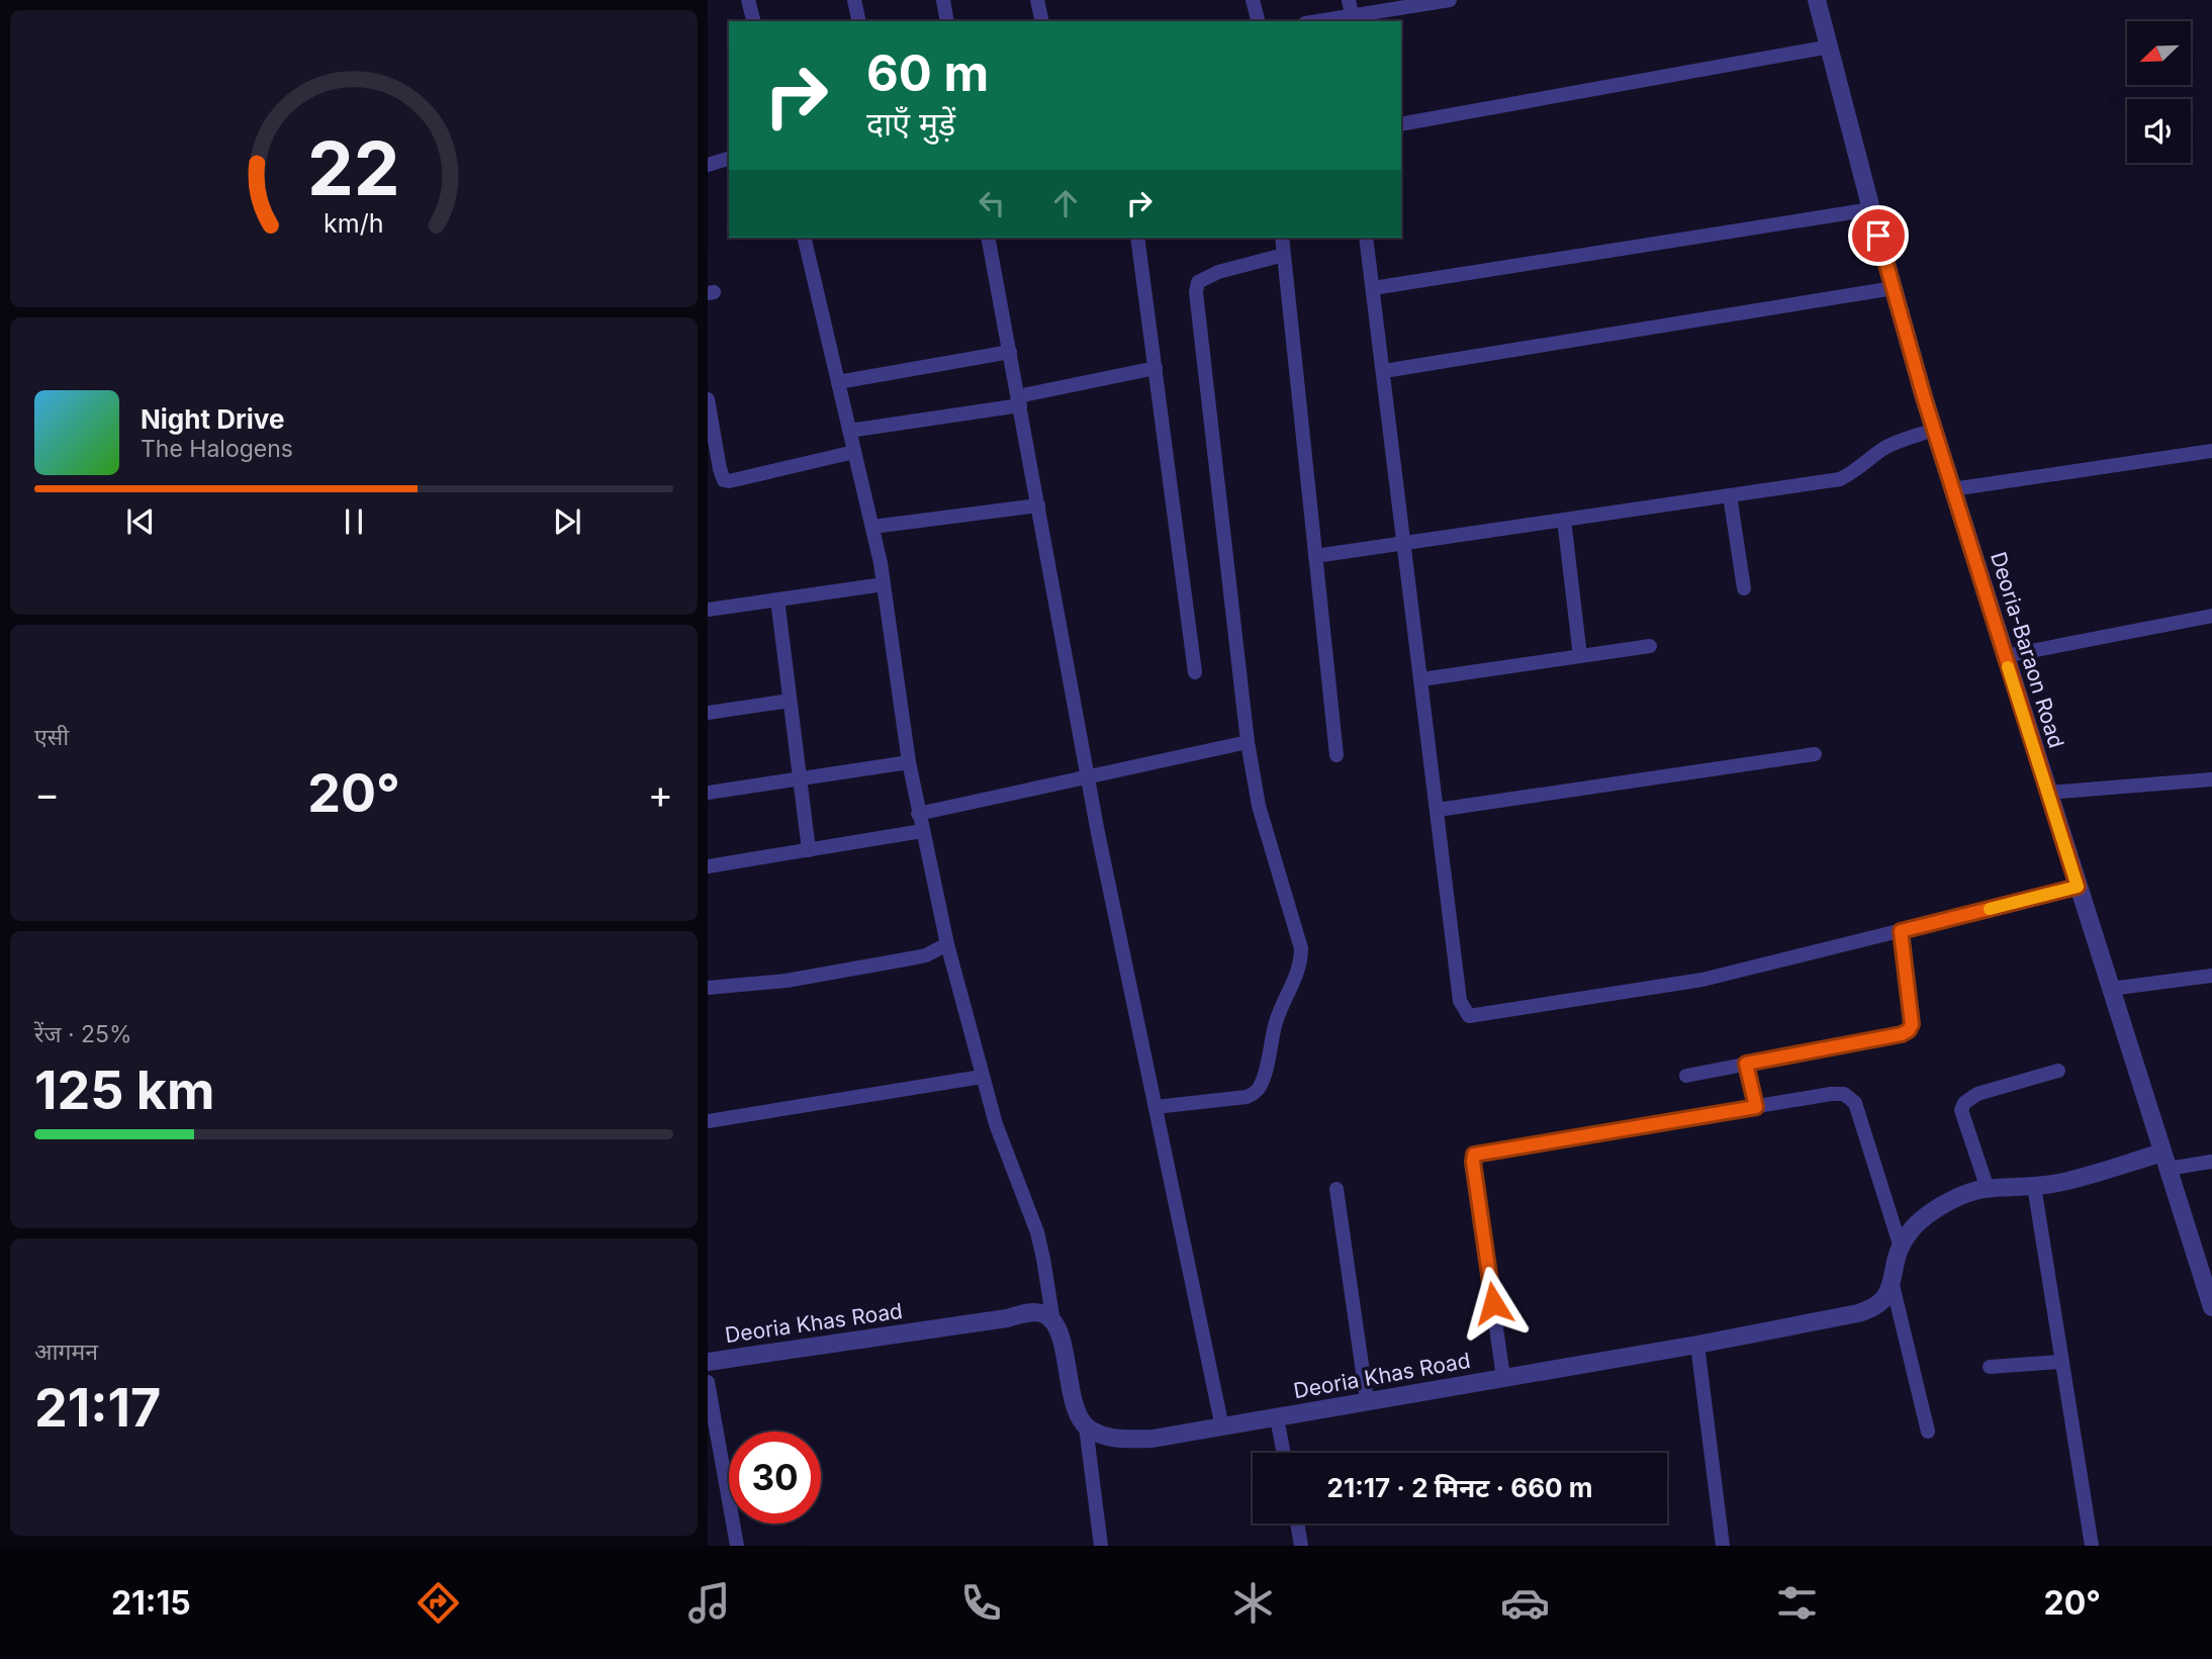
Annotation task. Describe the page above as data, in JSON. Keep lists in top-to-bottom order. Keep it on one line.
{"streets":{"street":["Deoria-Baraon Road","Deoria Khas Road"]},"north":"bottom left","page":{"turn":["60 m","दाएँ मुड़ें"],"song":["Night Drive","The Halogens"],"tile":["एसी",["रेंज · 25%","125 km"],["आगमन","21:17"]],"heat":["−","20°","+"],"limit":"30","trip":"21:17 · 2 मिनट · 660 m","tabs":["21:15","20°"],"gauge":["22","km/h"]}}
